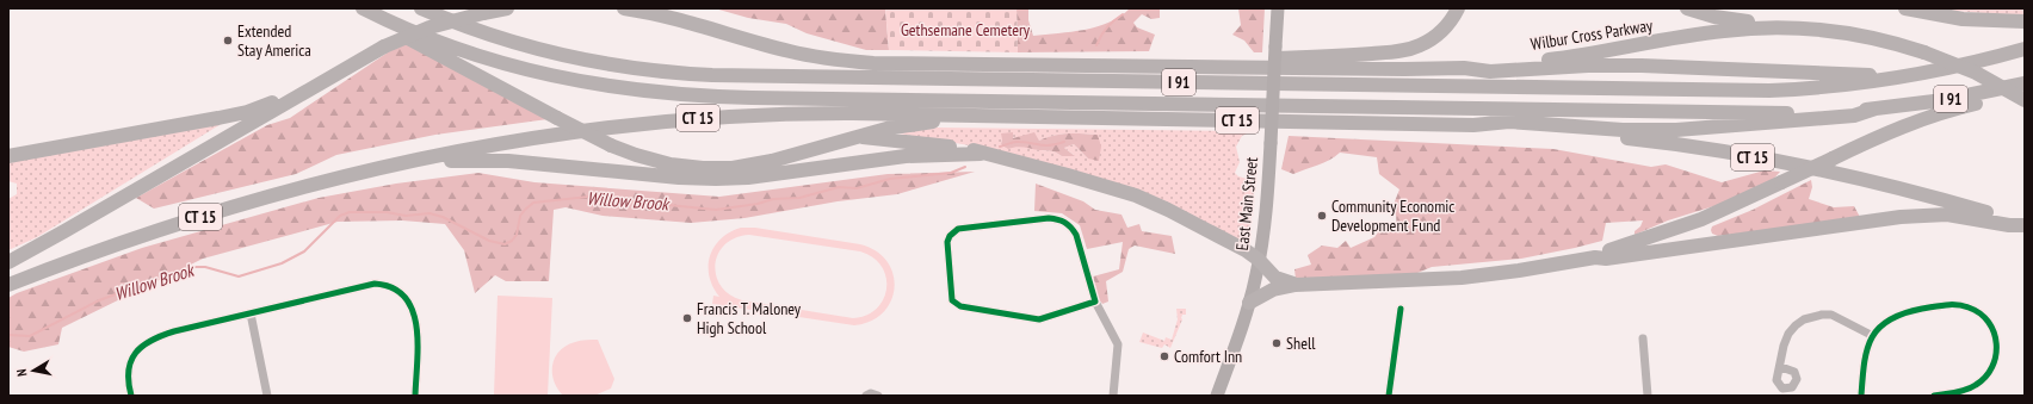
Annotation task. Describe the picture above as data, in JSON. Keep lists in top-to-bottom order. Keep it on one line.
{"streets":{"highway":["Wilbur Cross Parkway","I 91","CT 15"],"main road":["East Main Street"]},"water":["Willow Brook"],"parks":["Gethsemane Cemetery"],"places":["Extended Stay America","Community Economic Development Fund","Francis T. Maloney High School","Shell","Comfort Inn"],"north":"left"}
